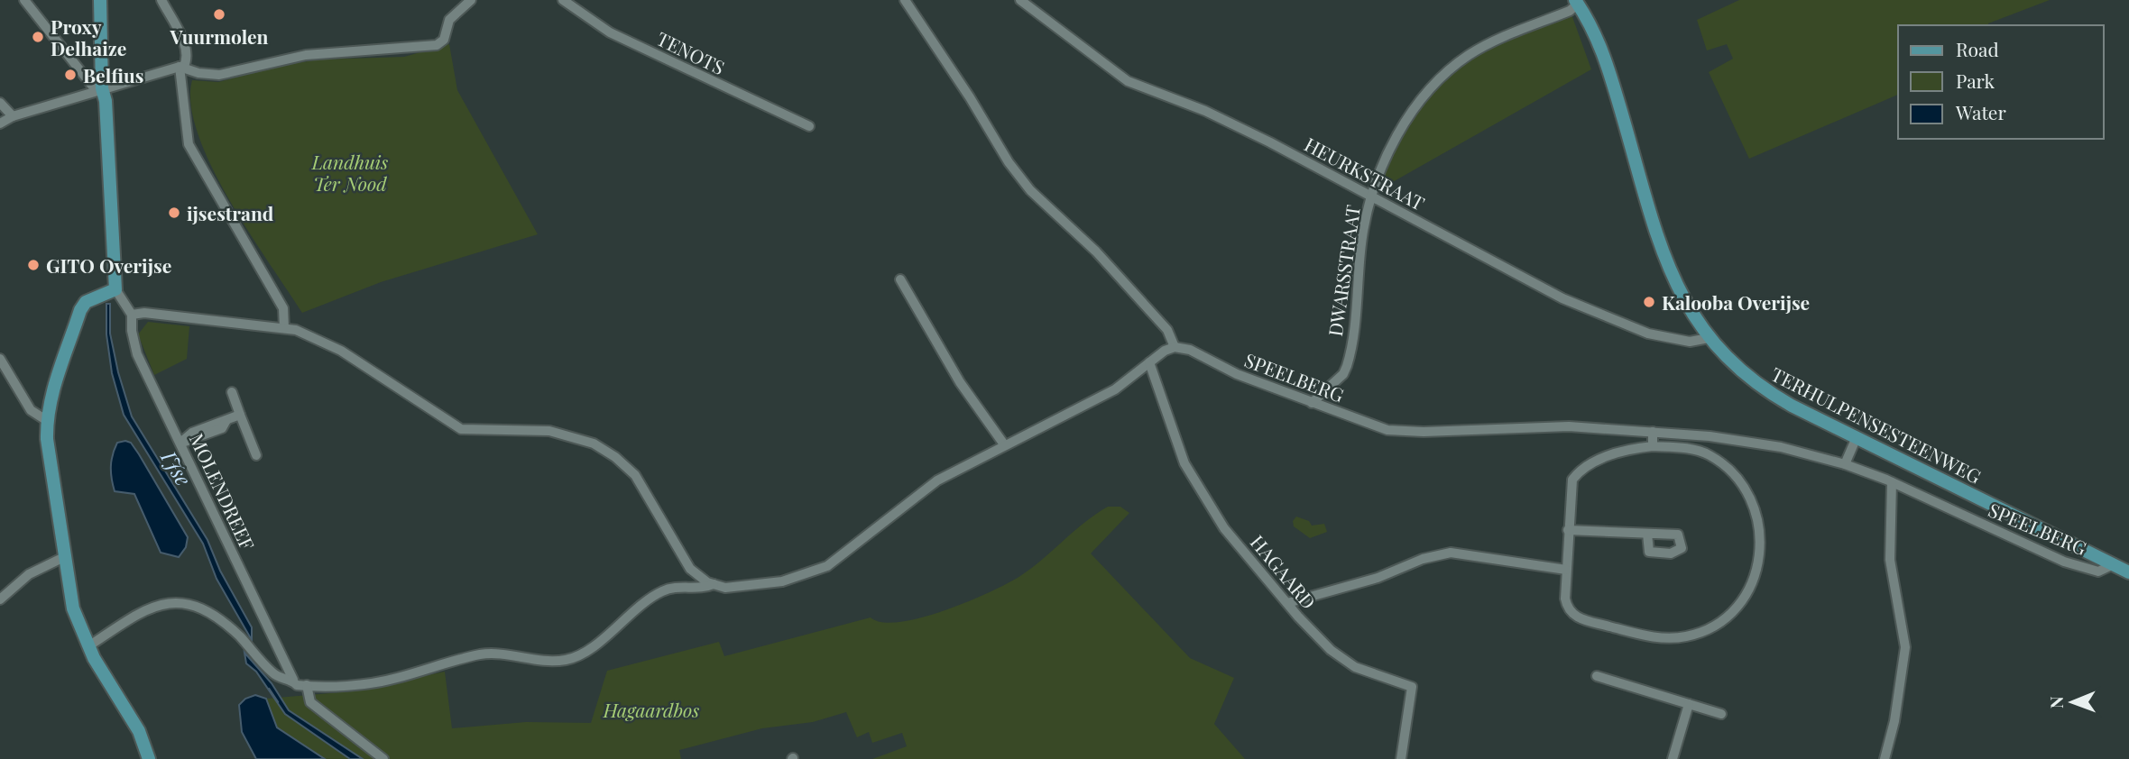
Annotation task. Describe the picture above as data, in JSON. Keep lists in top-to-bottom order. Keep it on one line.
{"streets":{"main road":["TERHULPENSESTEENWEG"],"street":["TENOTS","HEURKSTRAAT","DWARSSTRAAT","SPEELBERG","MOLENDREEF","HAGAARD"]},"crossings":[["HEURKSTRAAT","DWARSSTRAAT"],["HEURKSTRAAT","TERHULPENSESTEENWEG"],["DWARSSTRAAT","SPEELBERG"],["DWARSSTRAAT","TERHULPENSESTEENWEG"],["SPEELBERG","TERHULPENSESTEENWEG"]],"water":["IJse"],"parks":["Landhuis Ter Nood","Hagaardbos"],"places":["Vuurmolen","Proxy Delhaize","Belfius","ijsestrand","GITO Overijse","Kalooba Overijse"],"legend":["Road","Park","Water"],"north":"left"}
